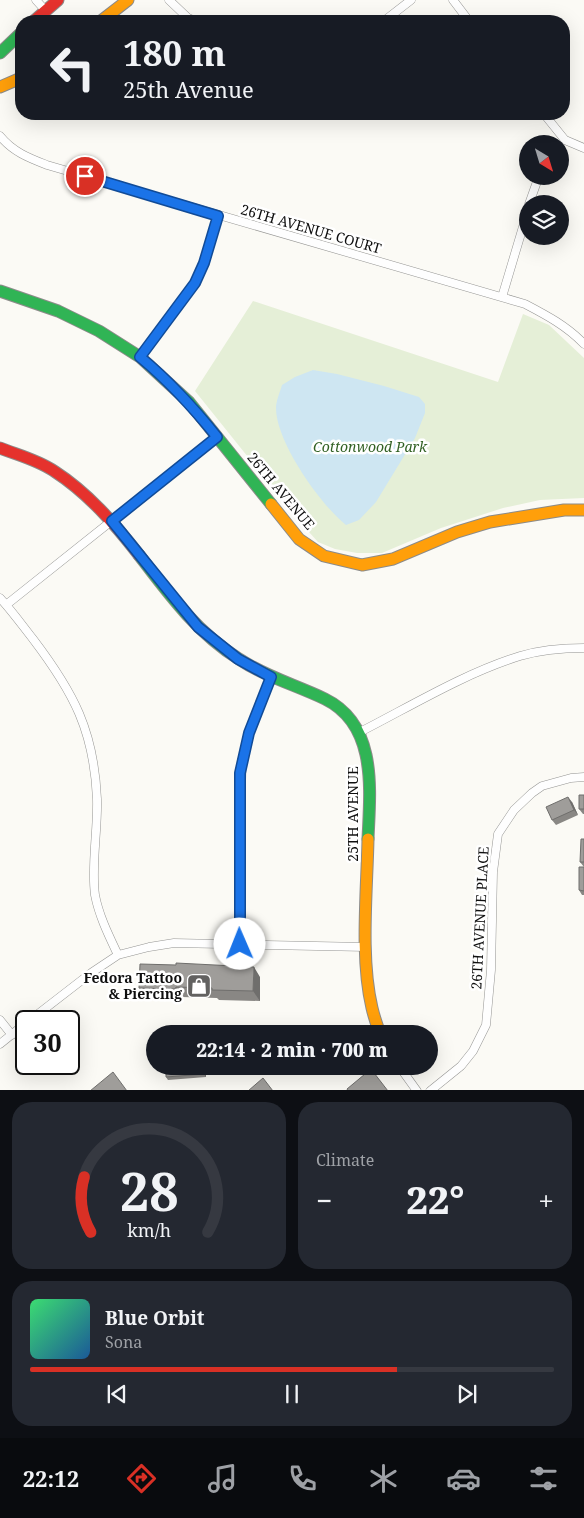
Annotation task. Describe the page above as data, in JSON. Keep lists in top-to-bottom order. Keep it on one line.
{"streets":{"street":["26TH AVENUE COURT","26TH AVENUE","25TH AVENUE","26TH AVENUE PLACE"]},"parks":["Cottonwood Park"],"places":{"shop":["Fedora Tattoo & Piercing"]},"north":"bottom right","page":{"turn":["180 m","25th Avenue"],"limit":"30","trip":"22:14 · 2 min · 700 m","tile":"Climate","heat":["−","22°","+"],"song":["Blue Orbit","Sona"],"tabs":"22:12","gauge":["28","km/h"]}}
